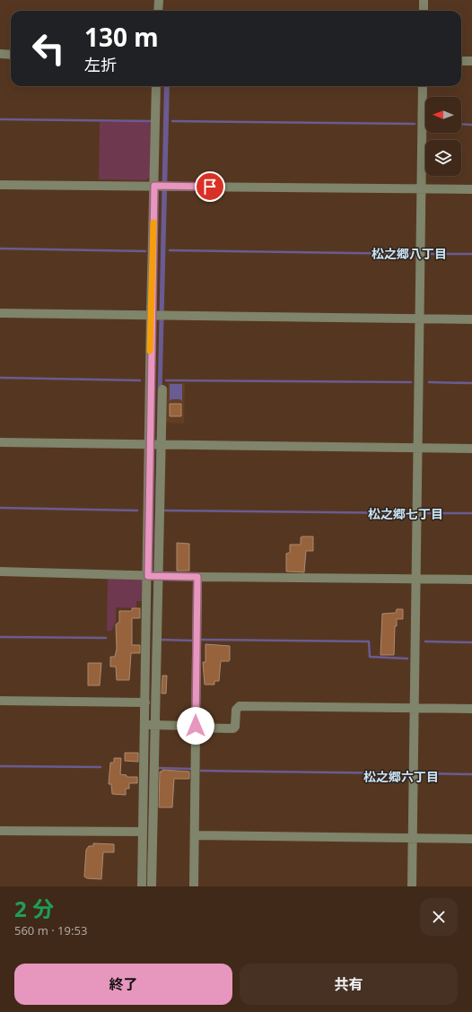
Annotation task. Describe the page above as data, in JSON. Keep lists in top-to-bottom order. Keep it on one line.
{"districts":["松之郷八丁目","松之郷七丁目","松之郷六丁目"],"north":"left","page":{"turn":["130 m","左折"],"heading":["2 分","560 m · 19:53"],"buttons":["終了","共有"]}}
